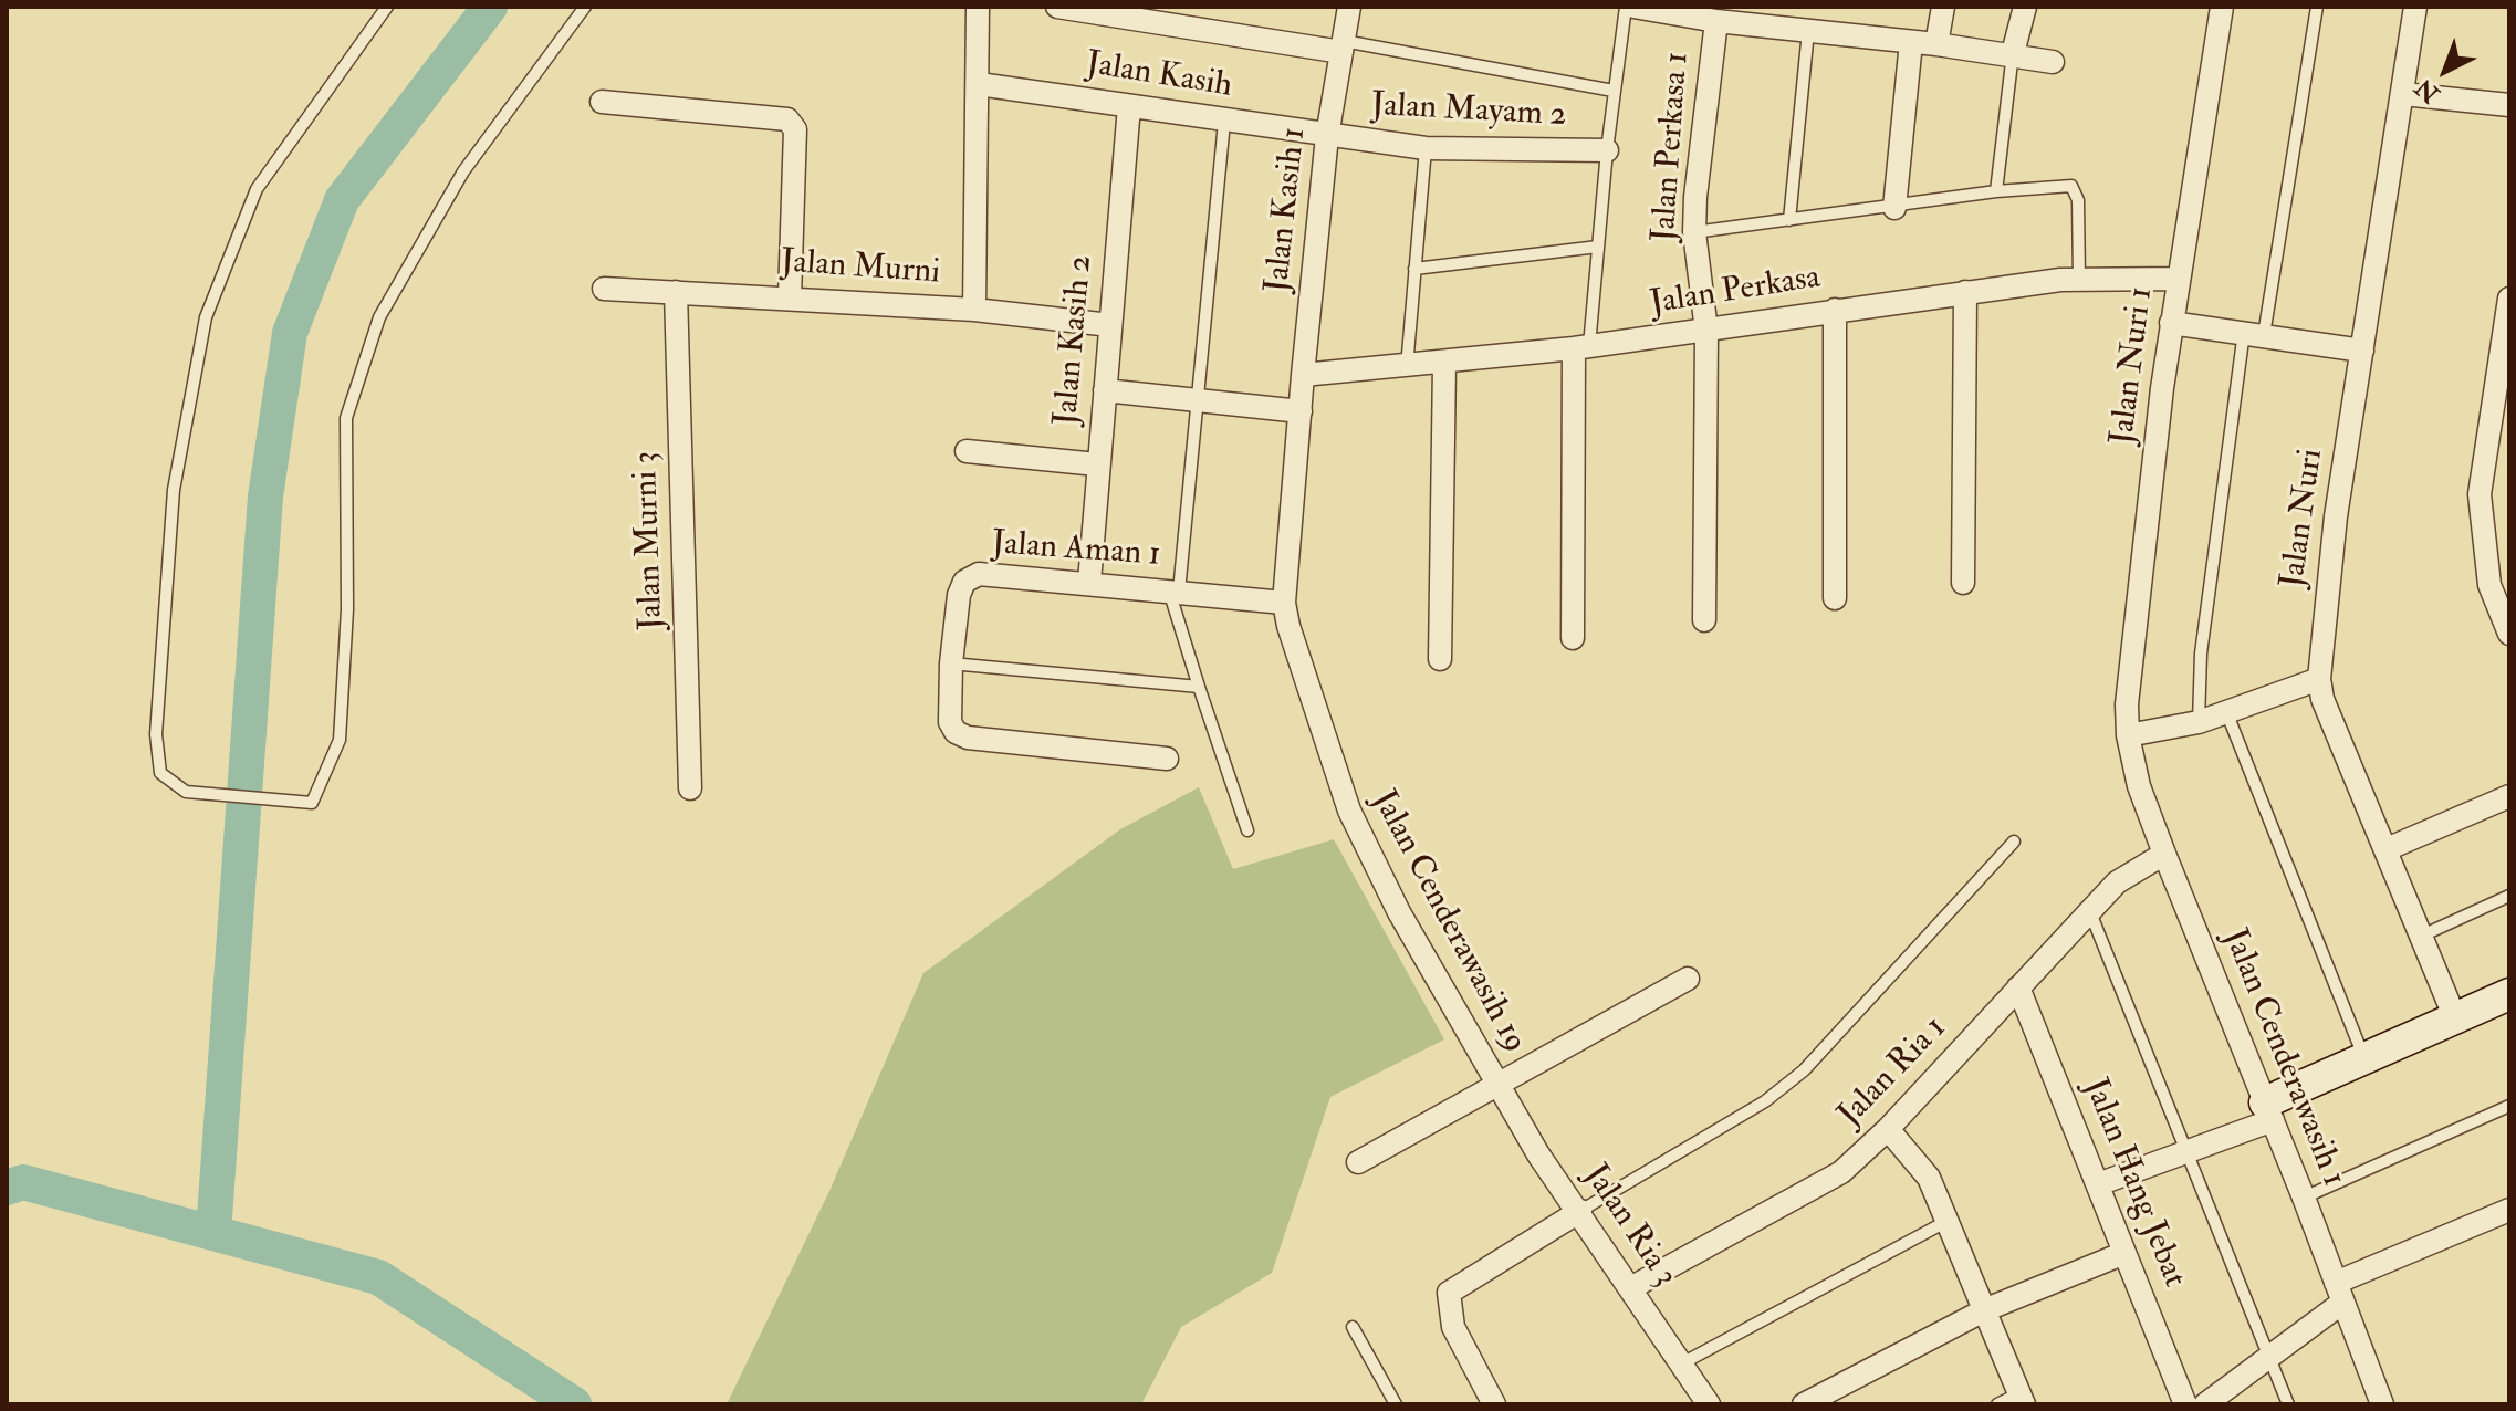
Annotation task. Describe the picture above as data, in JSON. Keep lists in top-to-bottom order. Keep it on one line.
{"streets":{"street":["Jalan Kasih","Jalan Mayam 2","Jalan Perkasa 1","Jalan Kasih 1","Jalan Murni","Jalan Perkasa","Jalan Kasih 2","Jalan Nuri 1","Jalan Nuri","Jalan Murni 3","Jalan Aman 1","Jalan Cenderawasih 19","Jalan Cenderawasih 1","Jalan Ria 1","Jalan Hang Jebat","Jalan Ria 3"]},"crossings":[["Jalan Kasih","Jalan Mayam 2"],["Jalan Kasih","Jalan Kasih 1"],["Jalan Kasih","Jalan Kasih 2"],["Jalan Mayam 2","Jalan Kasih 1"],["Jalan Perkasa 1","Jalan Perkasa"],["Jalan Kasih 1","Jalan Perkasa"],["Jalan Kasih 1","Jalan Cenderawasih 19"],["Jalan Murni","Jalan Kasih 2"],["Jalan Murni","Jalan Murni 3"],["Jalan Perkasa","Jalan Nuri 1"],["Jalan Perkasa","Jalan Cenderawasih 19"],["Jalan Kasih 2","Jalan Aman 1"],["Jalan Nuri 1","Jalan Cenderawasih 1"],["Jalan Aman 1","Jalan Cenderawasih 19"],["Jalan Cenderawasih 19","Jalan Ria 3"],["Jalan Cenderawasih 1","Jalan Ria 1"],["Jalan Ria 1","Jalan Hang Jebat"],["Jalan Ria 1","Jalan Ria 3"]],"north":"bottom left"}
